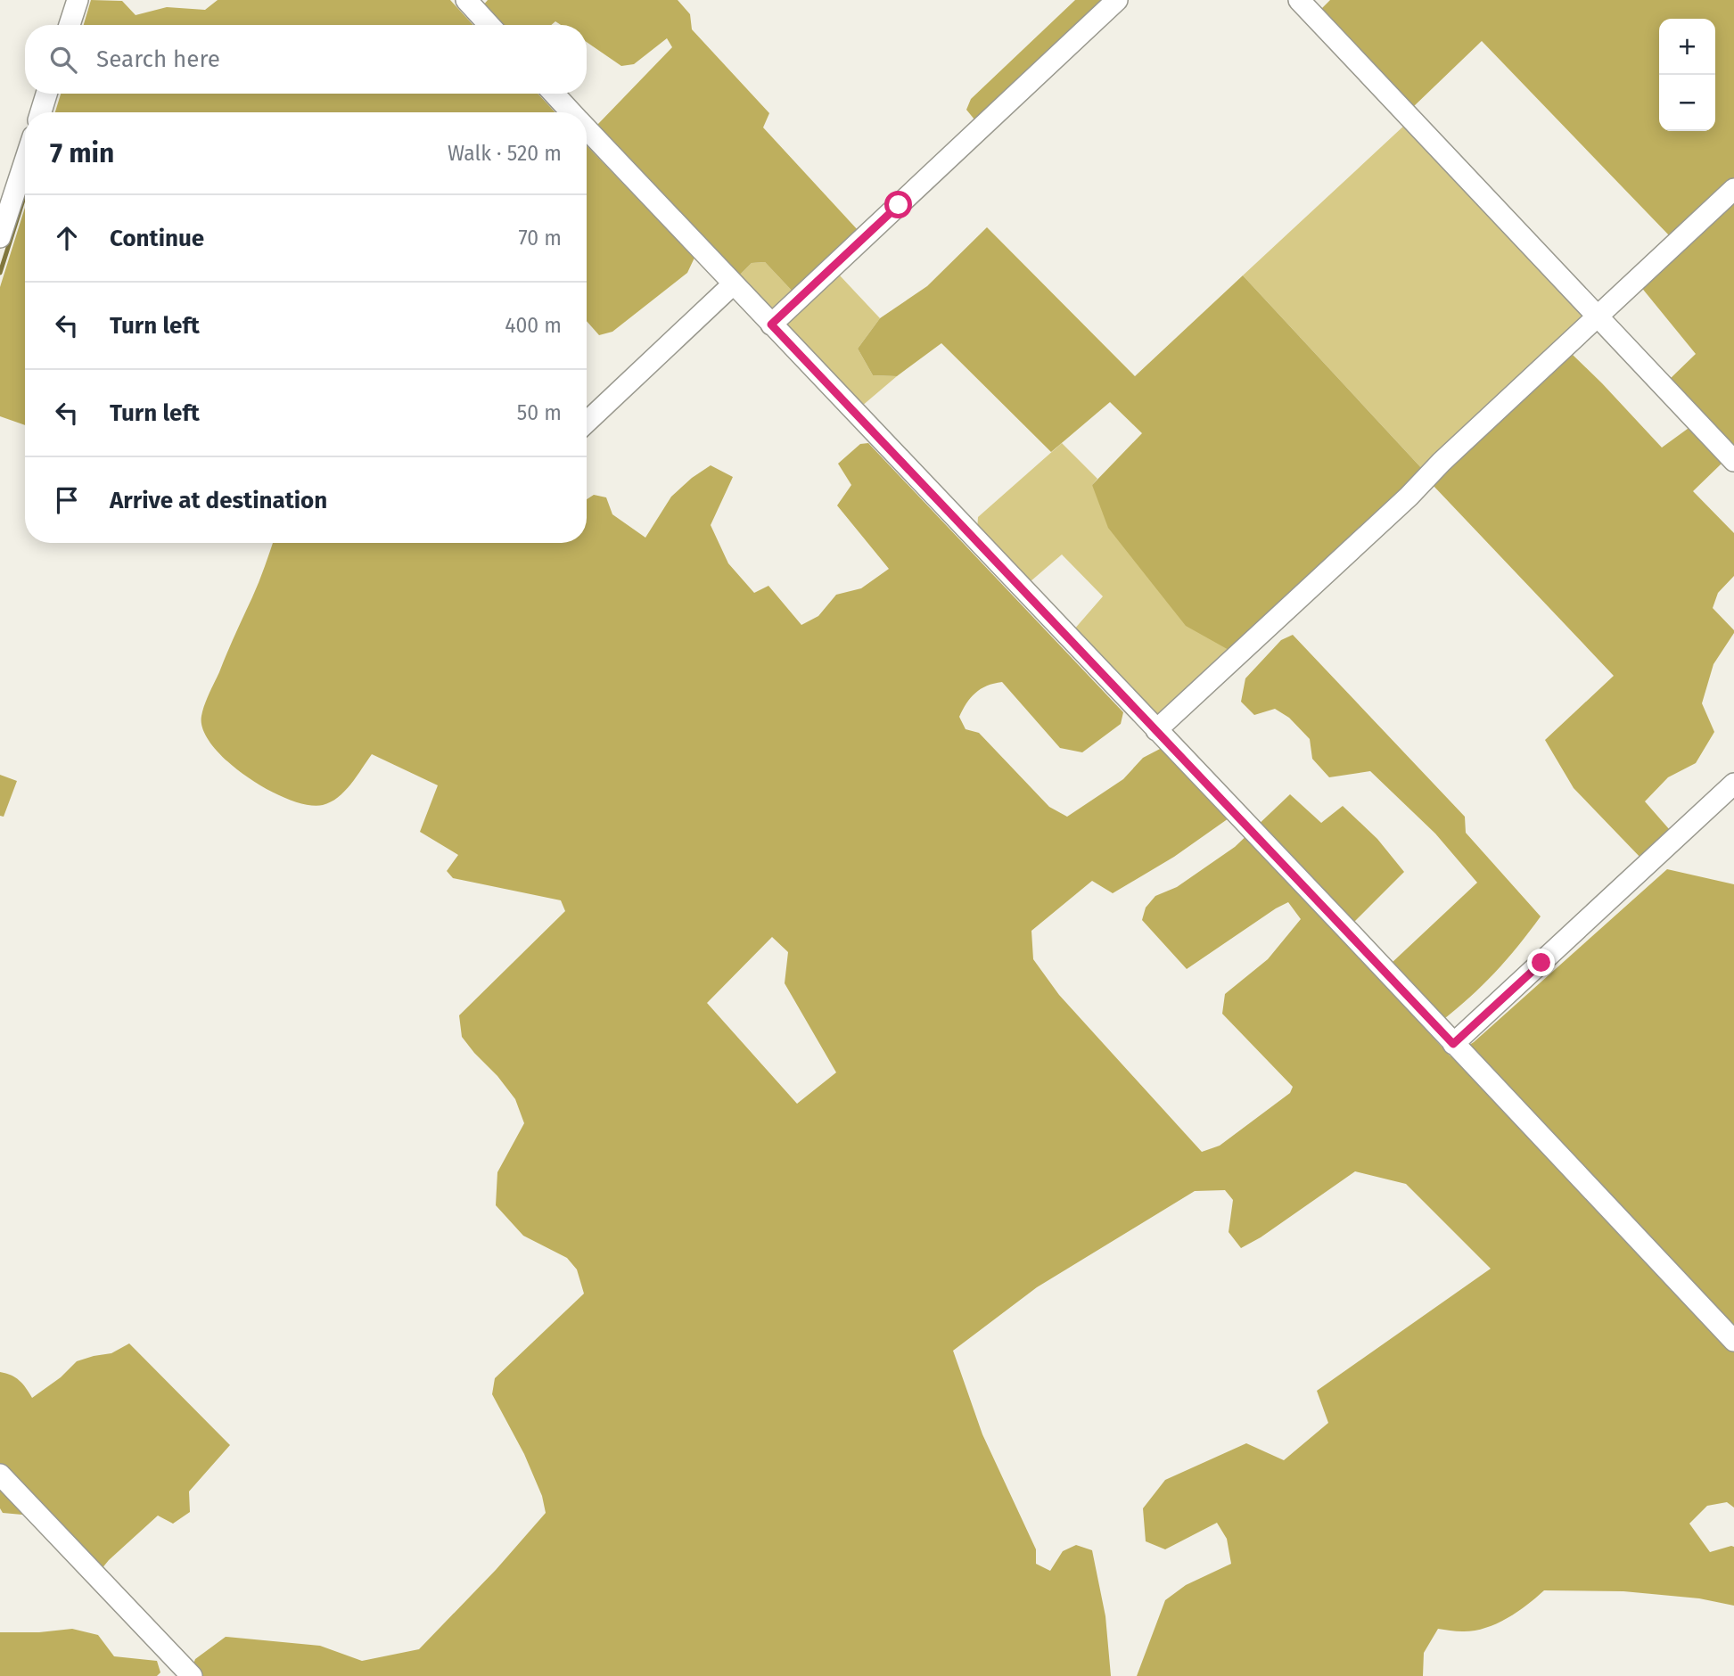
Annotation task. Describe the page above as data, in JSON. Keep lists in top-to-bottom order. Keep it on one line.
{"page":{"map_buttons":["+","−"],"search":"Search here","heading":["7 min","Walk · 520 m"],"list":[["Continue","70 m"],["Turn left","400 m"],["Turn left","50 m"],"Arrive at destination"]}}
